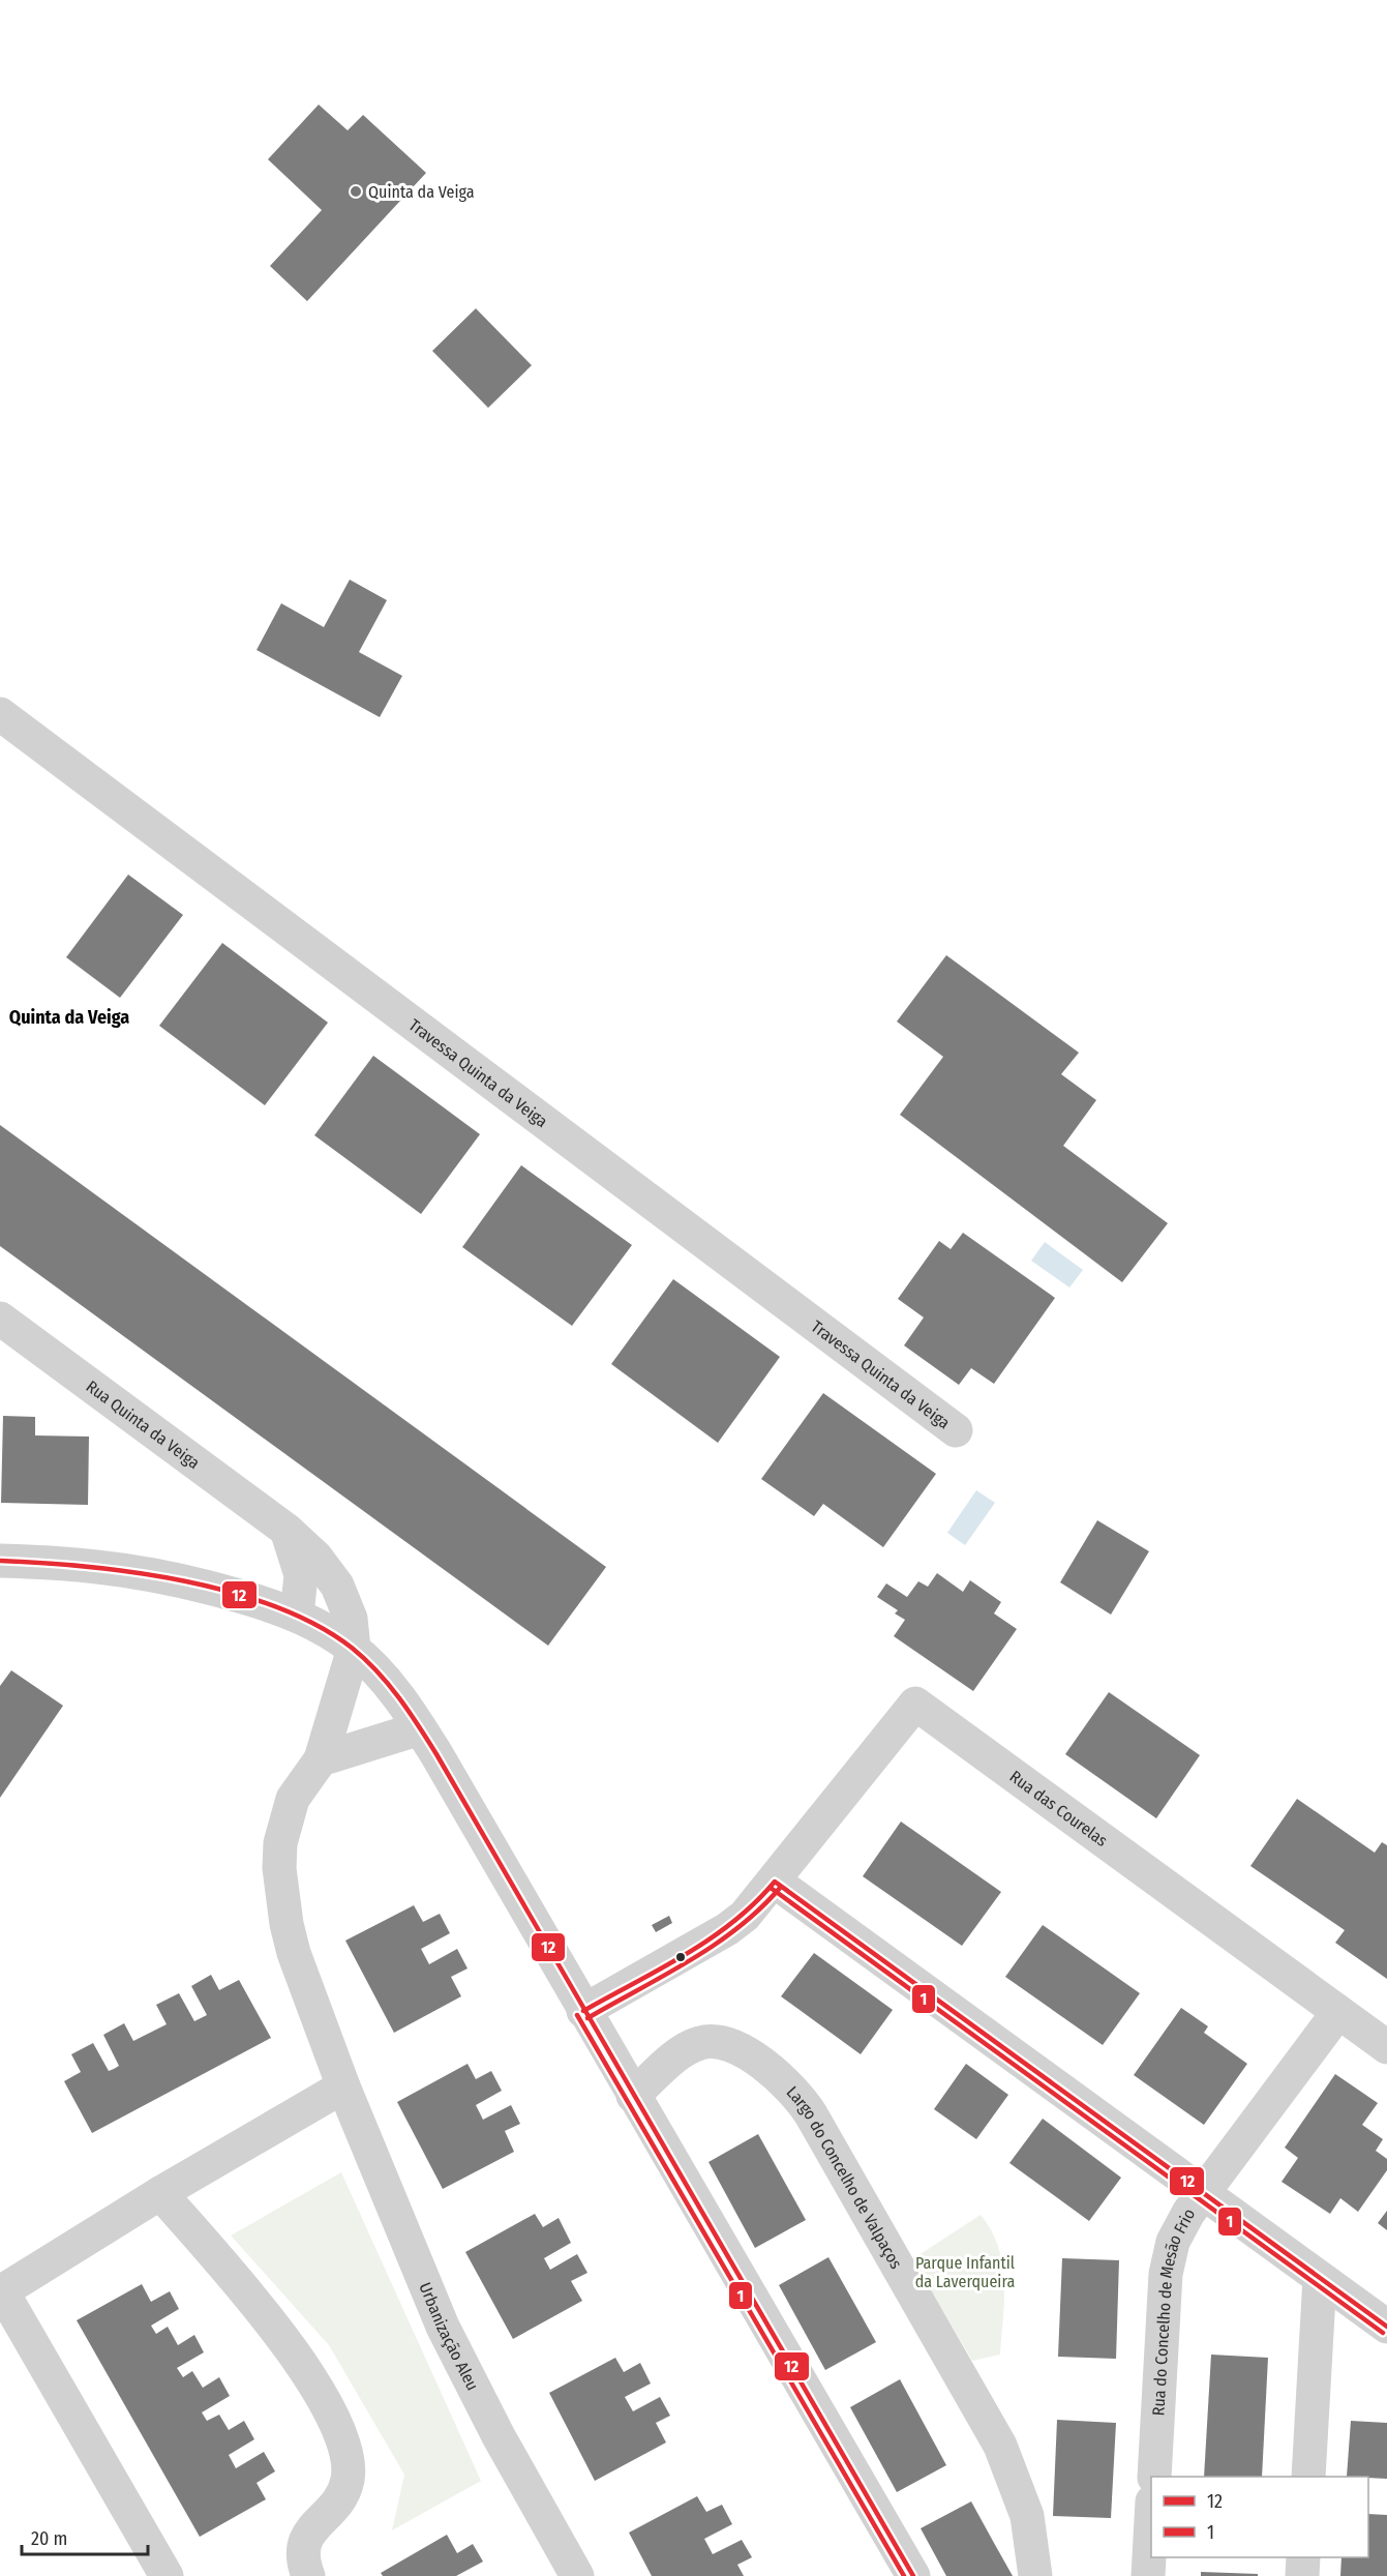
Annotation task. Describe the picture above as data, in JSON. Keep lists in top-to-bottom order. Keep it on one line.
{"streets":{"street":["Travessa Quinta da Veiga","Rua Quinta da Veiga","Rua das Courelas","Largo do Concelho de Valpaços","Rua do Concelho de Mesão Frio","Urbanização Aleu"]},"crossings":[["Rua Quinta da Veiga","Urbanização Aleu"],["Rua das Courelas","Rua do Concelho de Mesão Frio"]],"districts":["Quinta da Veiga"],"parks":["Parque Infantil da Laverqueira"],"places":["Quinta da Veiga"],"lines":["transit line 12","transit line 1"],"legend":["12","1"],"scale_bar":"20 m"}
